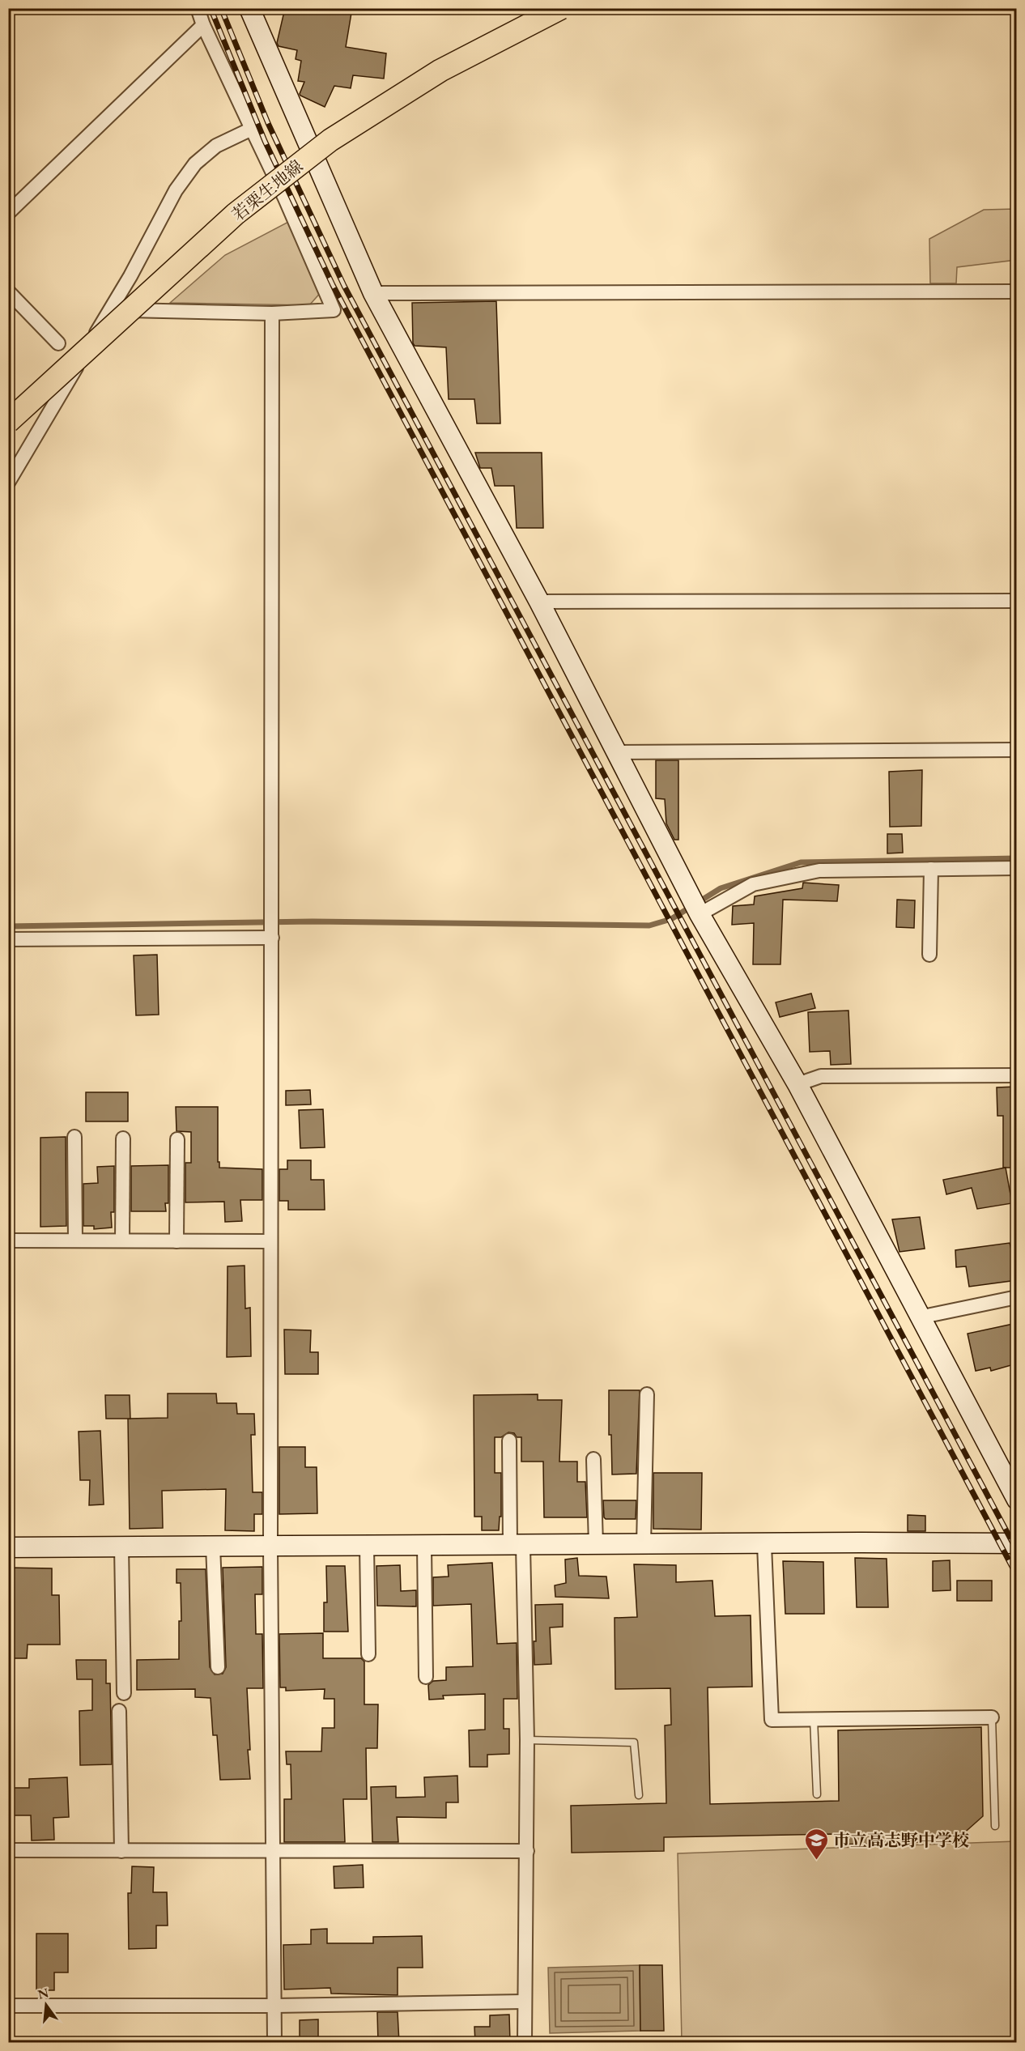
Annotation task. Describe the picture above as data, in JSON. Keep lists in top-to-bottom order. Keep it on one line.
{"streets":{"main road":["若栗生地線"]},"places":{"school or university":["市立高志野中学校"]},"north":"top"}
